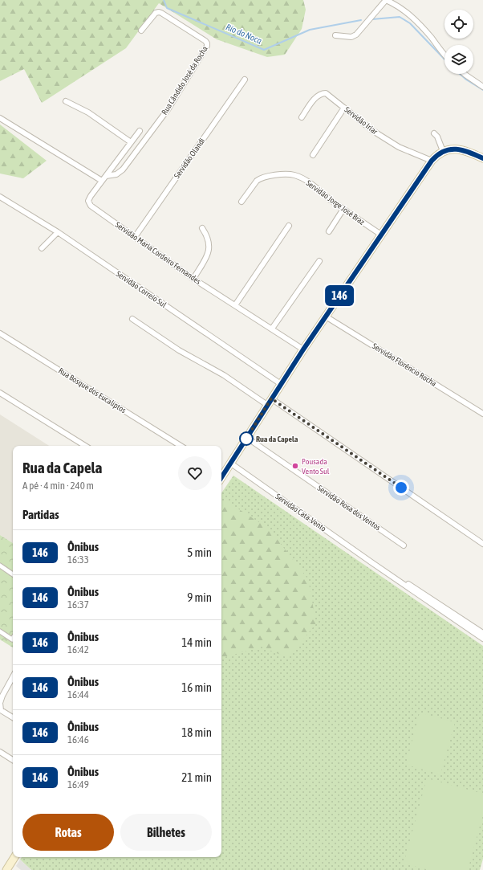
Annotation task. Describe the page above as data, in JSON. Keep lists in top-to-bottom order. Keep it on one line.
{"streets":{"street":["Rua Cândido José da Rocha","Servidão Iriar","Servidão Olandi","Servidão Jorge José Braz","Servidão Maria Cordeiro Fernandes","Servidão Correio Sul","Servidão Florêncio Rocha","Rua Bosque dos Eucaliptos","Servidão Rosa dos Ventos","Servidão Cata-Vento"]},"crossings":[["Rua Cândido José da Rocha","Servidão Maria Cordeiro Fernandes"],["Servidão Olandi","Servidão Maria Cordeiro Fernandes"]],"water":["Rio do Noca"],"places":["Rua da Capela","Pousada Vento Sul"],"lines":["bus line 146"],"page":{"on_map":"146","heading":[["Rua da Capela","A pé · 4 min · 240 m"],"Partidas"],"list":[{"mark":"146","name":"Ônibus","note":"16:33","value":"5 min"},{"mark":"146","name":"Ônibus","note":"16:37","value":"9 min"},{"mark":"146","name":"Ônibus","note":"16:42","value":"14 min"},{"mark":"146","name":"Ônibus","note":"16:44","value":"16 min"},{"mark":"146","name":"Ônibus","note":"16:46","value":"18 min"},{"mark":"146","name":"Ônibus","note":"16:49","value":"21 min"}],"buttons":["Rotas","Bilhetes"]}}
